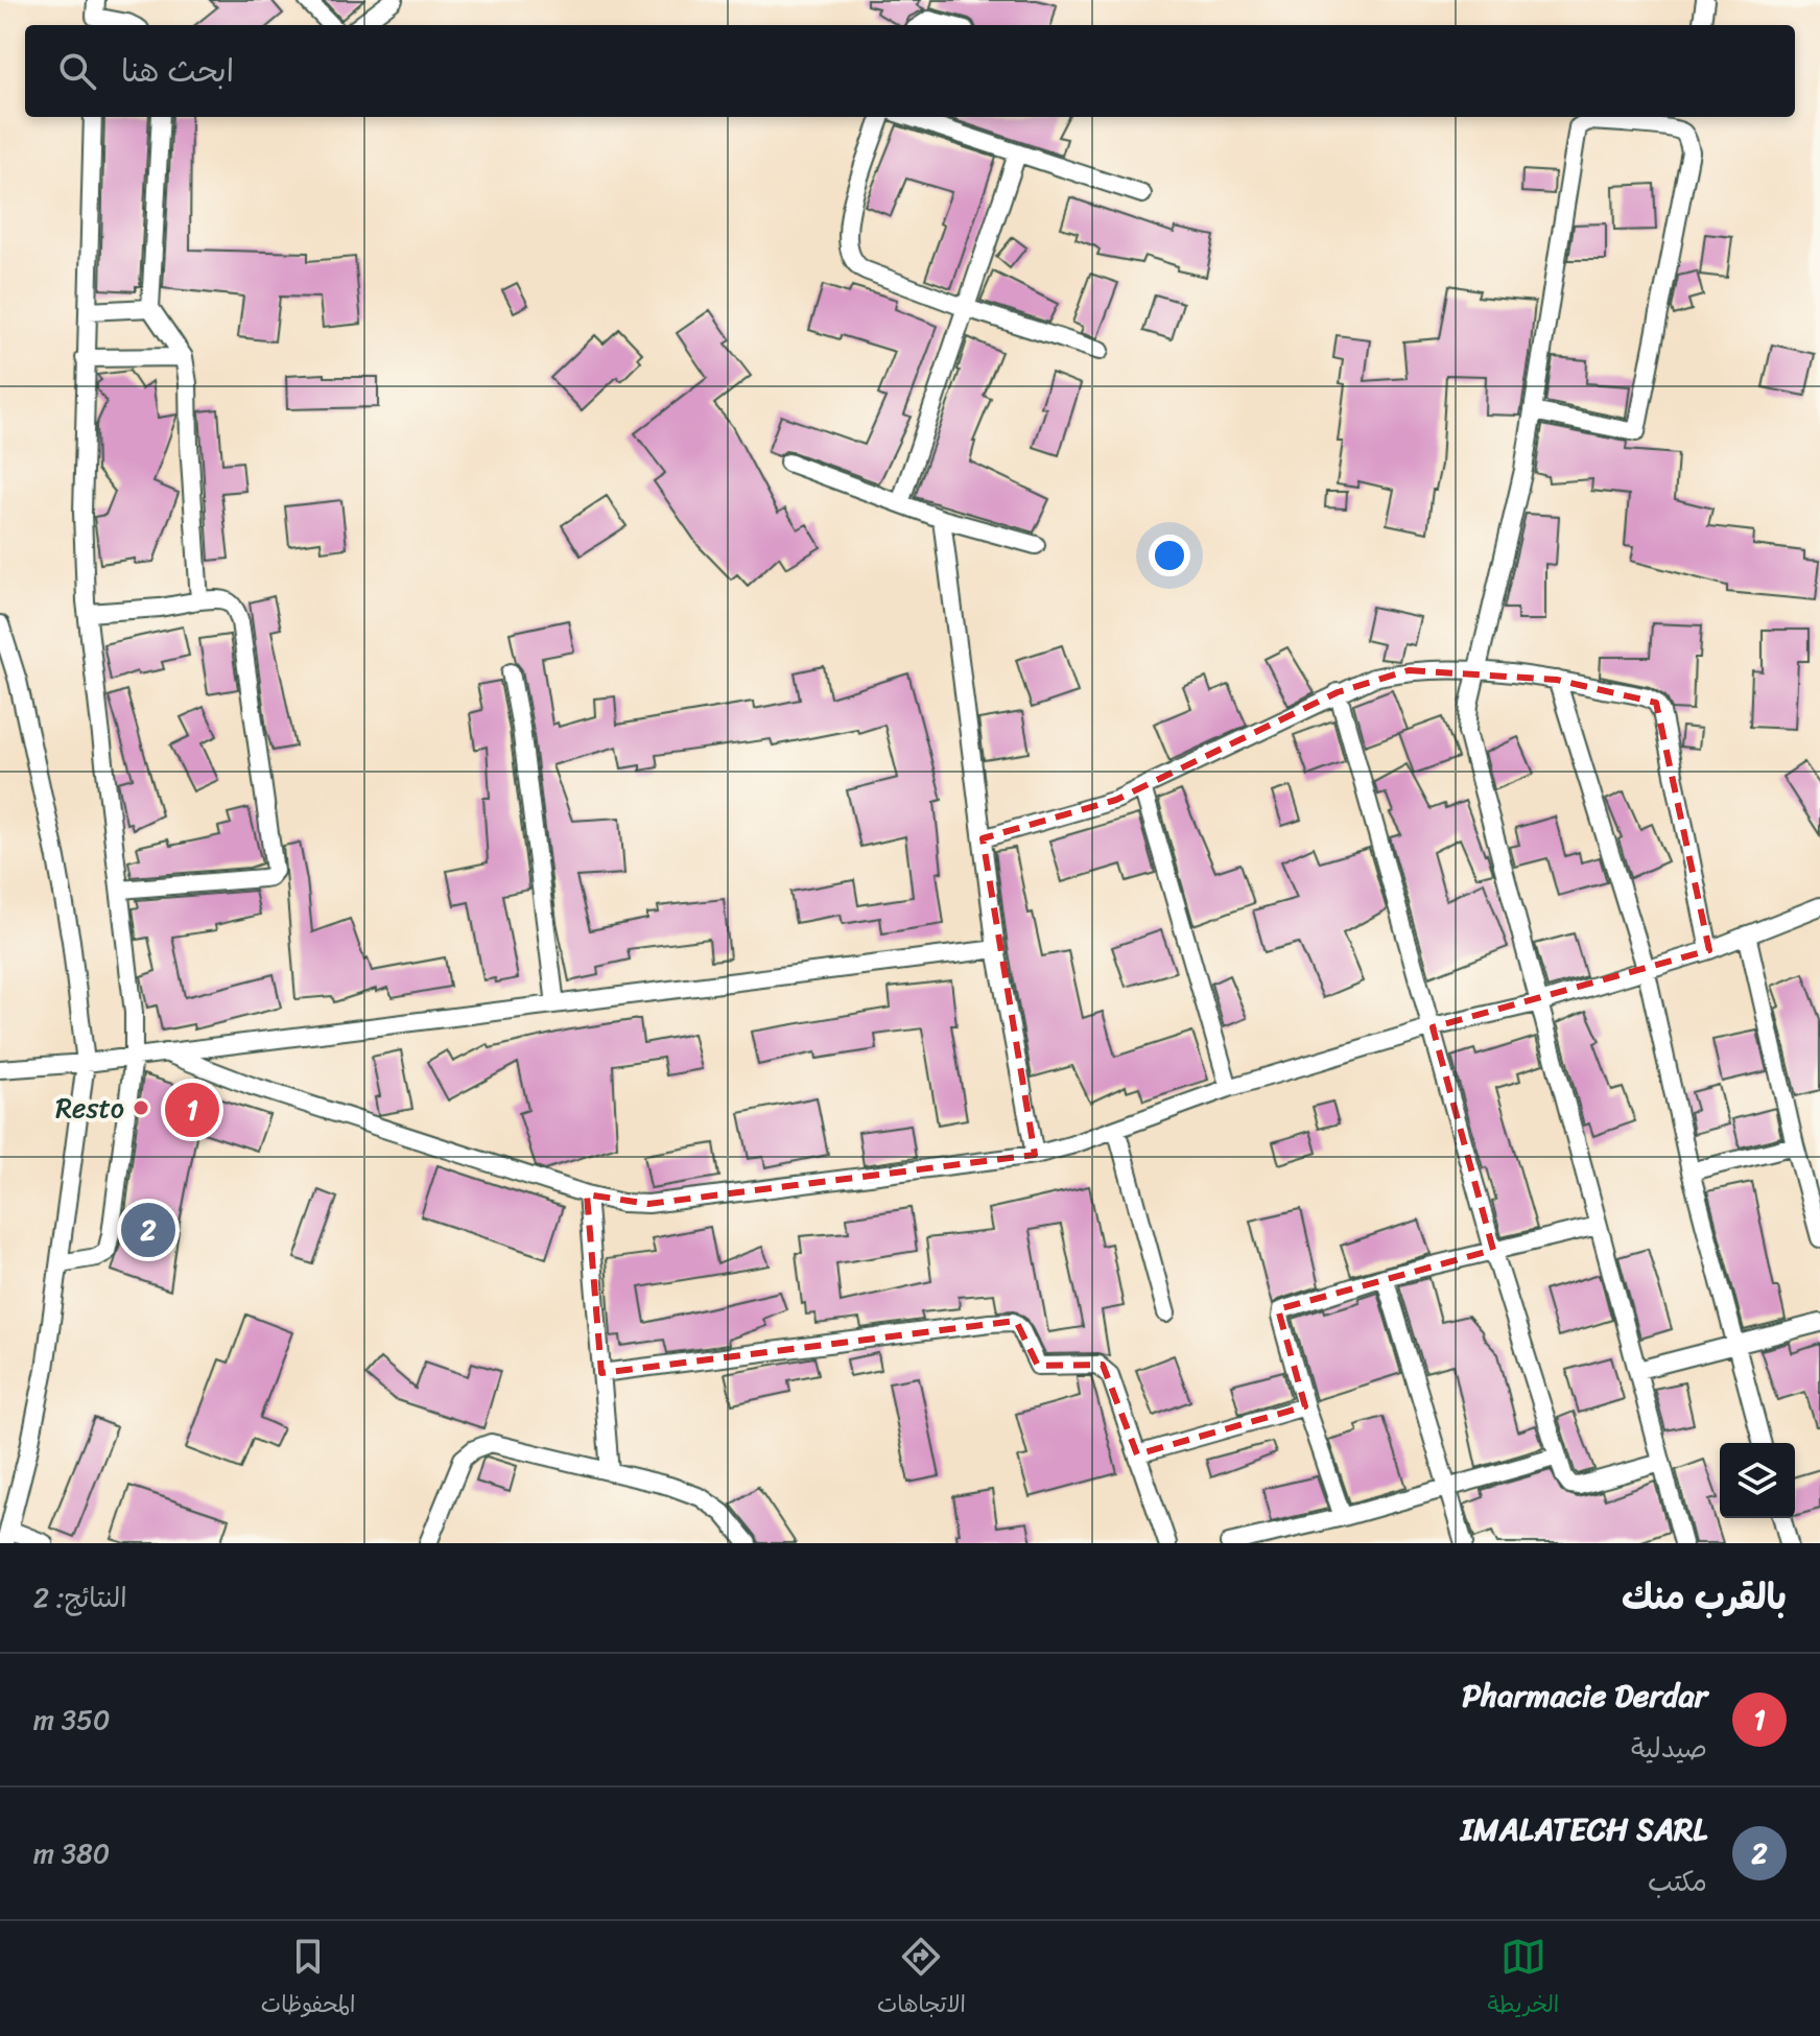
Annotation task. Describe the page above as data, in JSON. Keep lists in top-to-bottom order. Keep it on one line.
{"places":["Resto"],"page":{"search":"ابحث هنا","pins":["1","2"],"heading":["بالقرب منك","النتائج: 2"],"list":[{"mark":"1","name":"Pharmacie Derdar","note":"صيدلية","value":"350 m"},{"mark":"2","name":"IMALATECH SARL","note":"مكتب","value":"380 m"}],"nav":["الخريطة","الاتجاهات","المحفوظات"]}}
